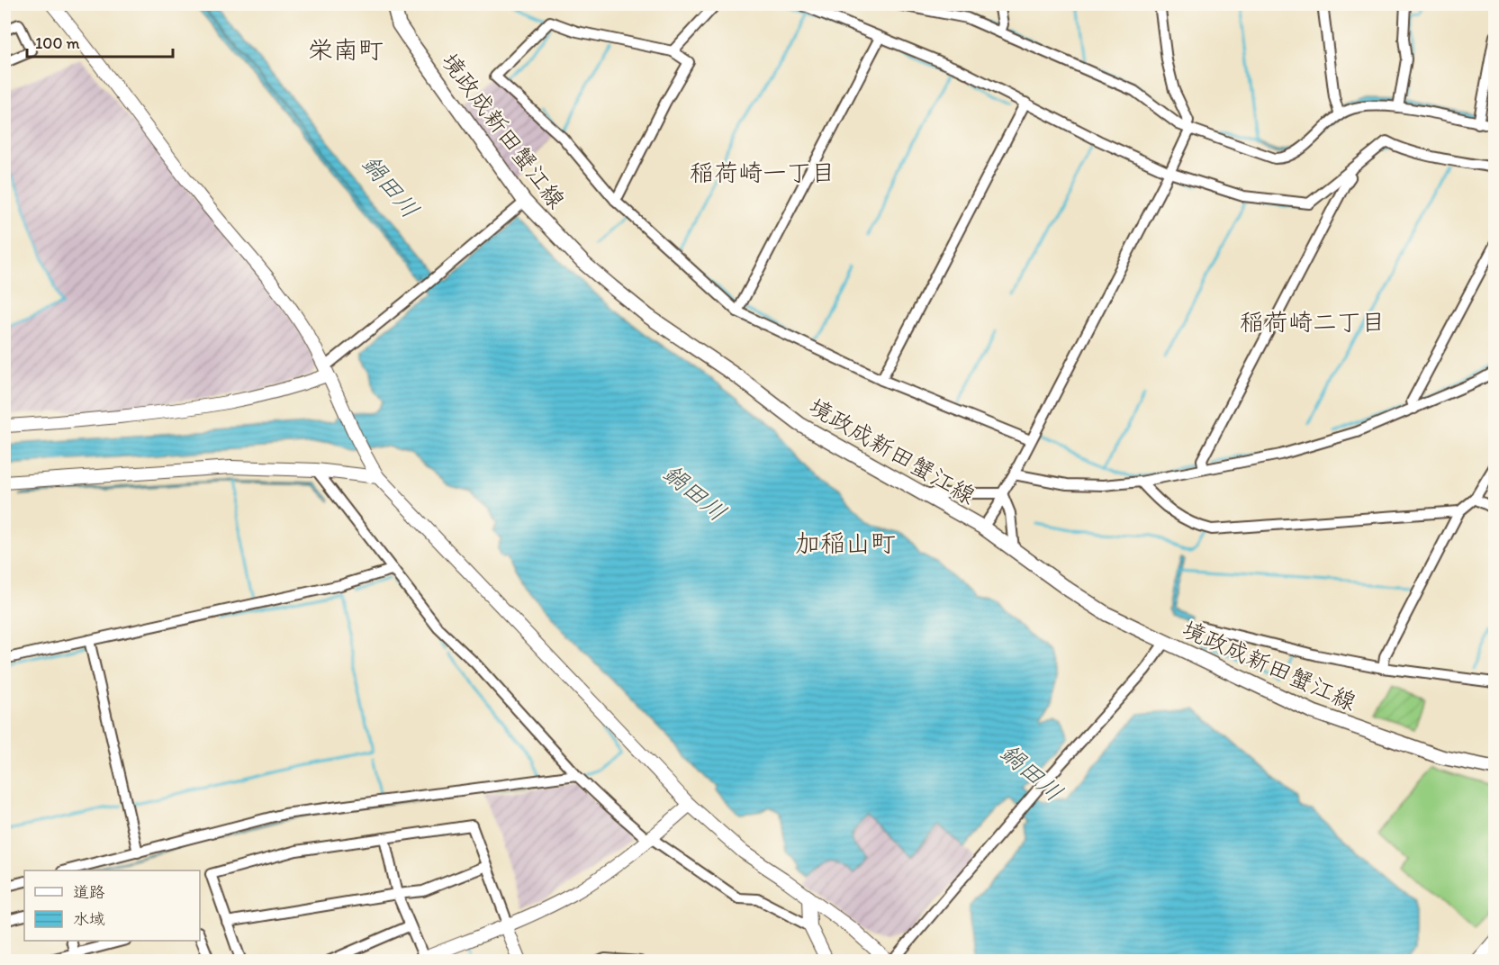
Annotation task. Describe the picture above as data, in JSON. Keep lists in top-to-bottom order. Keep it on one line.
{"streets":{"main road":["境政成新田蟹江線"]},"districts":["栄南町","稲荷崎一丁目","稲荷崎二丁目","加稲山町"],"water":["鍋田川"],"legend":["道路","水域"],"scale_bar":"100 m"}
